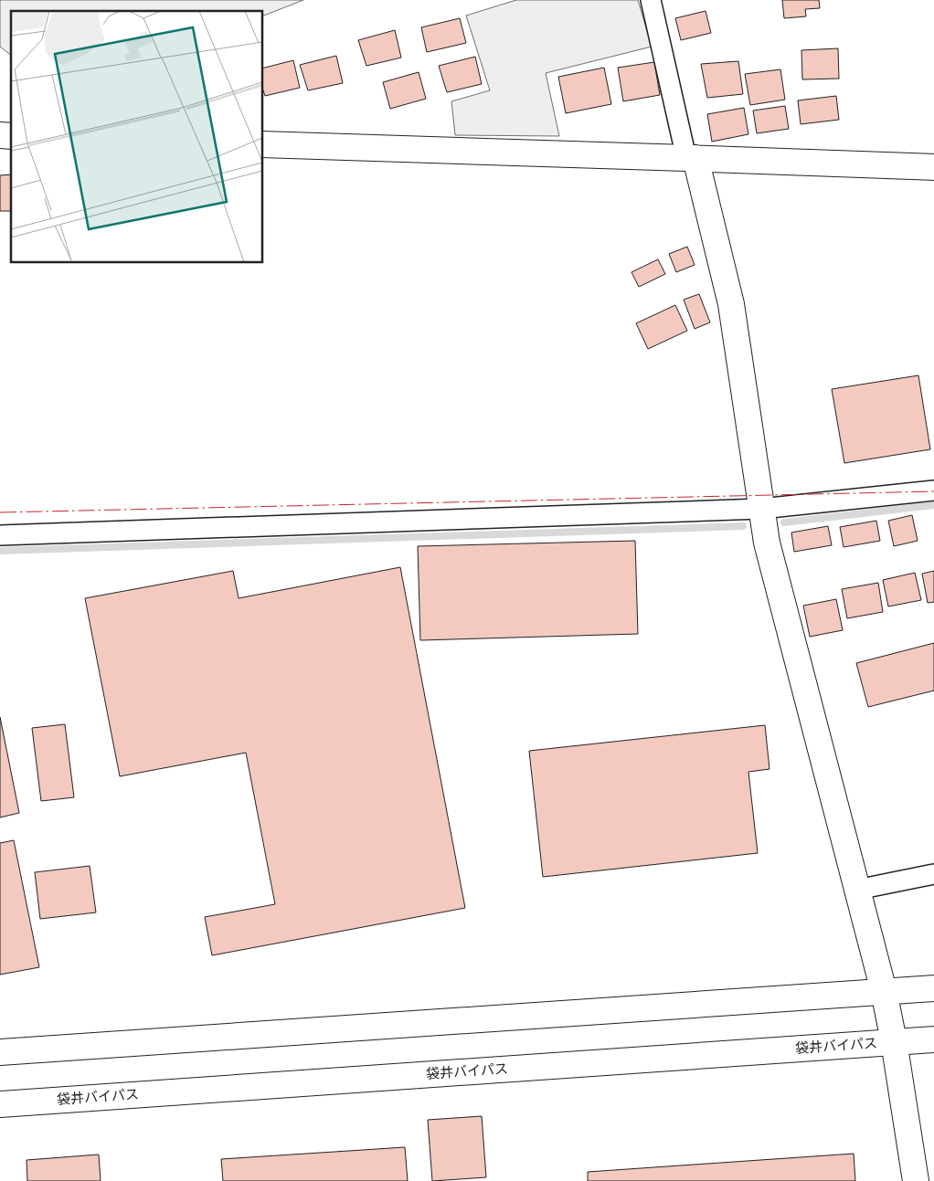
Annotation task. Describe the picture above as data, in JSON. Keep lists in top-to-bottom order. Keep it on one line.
{"streets":{"main road":["袋井バイパス"]}}
